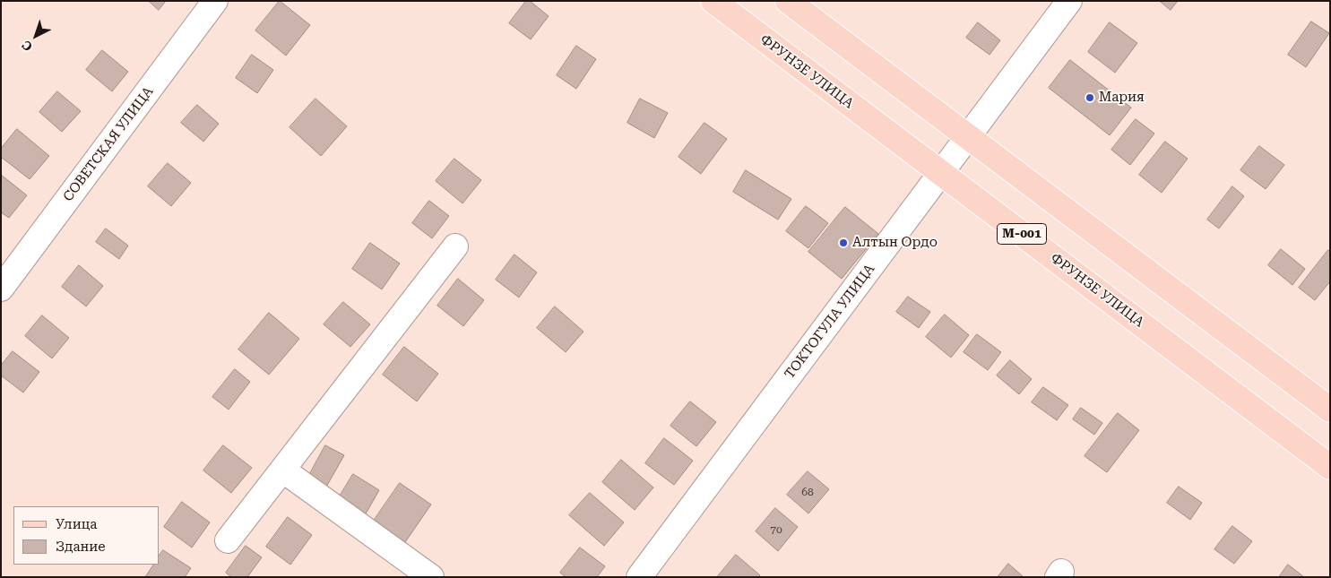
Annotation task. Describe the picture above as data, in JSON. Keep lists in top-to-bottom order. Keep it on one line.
{"streets":{"main road":["ФРУНЗЕ УЛИЦА","M-001"],"street":["СОВЕТСКАЯ УЛИЦА","ТОКТОГУЛА УЛИЦА"]},"crossings":[["ФРУНЗЕ УЛИЦА","ТОКТОГУЛА УЛИЦА"]],"places":["Мария","Алтын Ордо"],"house_numbers":["68","70"],"legend":["Улица","Здание"],"north":"bottom left"}
